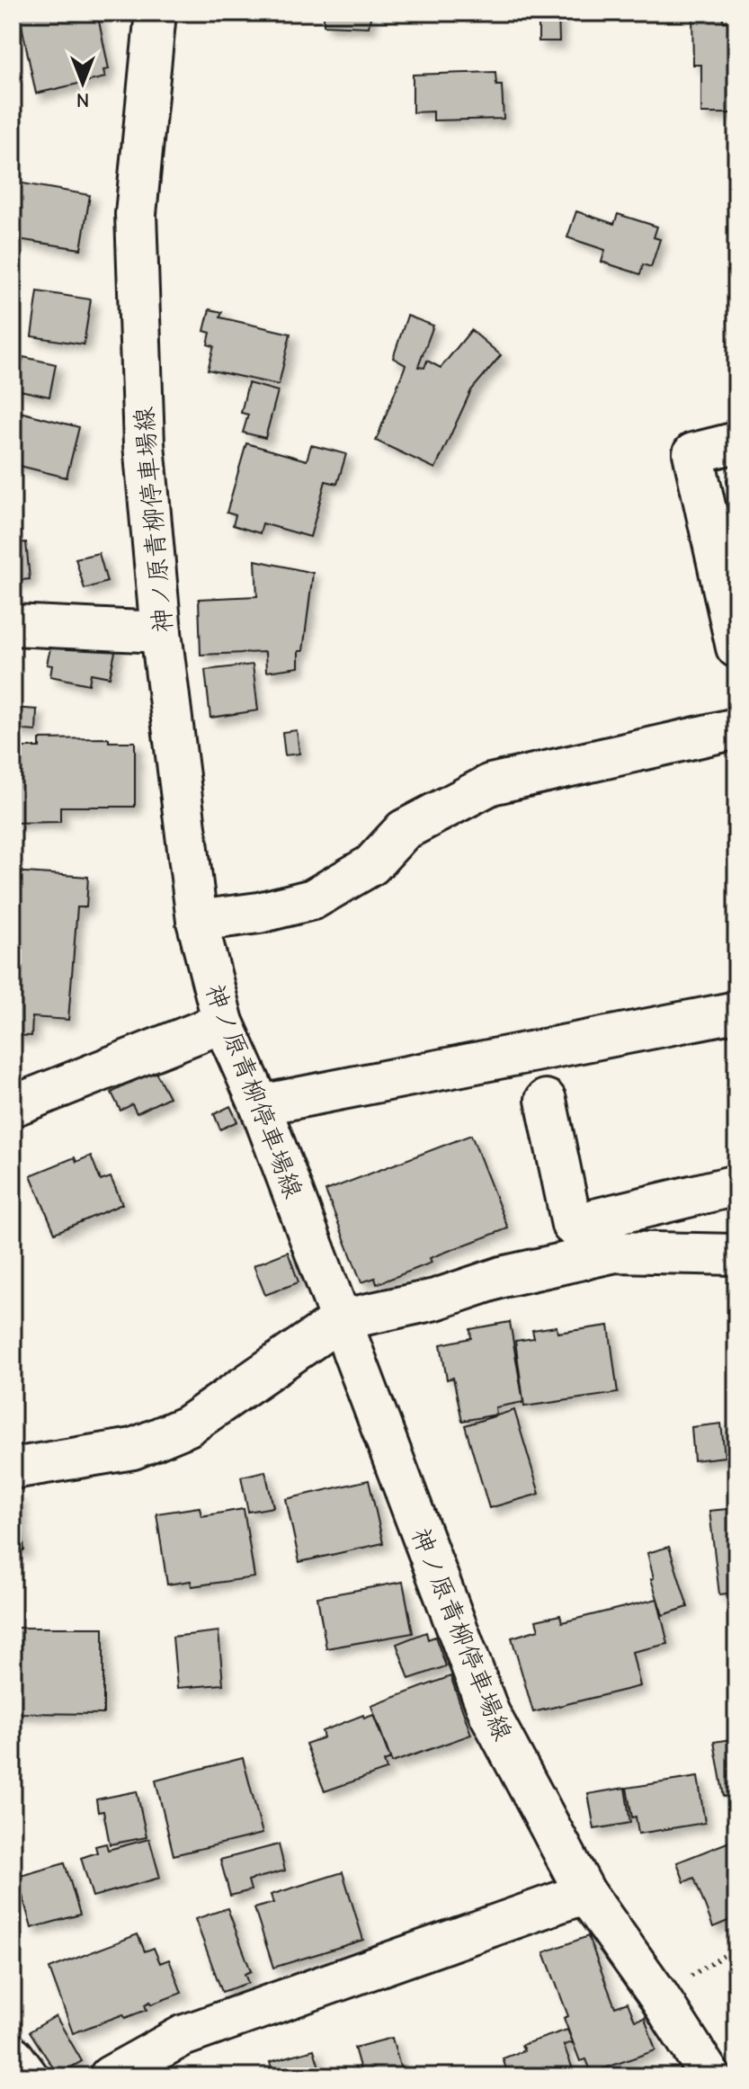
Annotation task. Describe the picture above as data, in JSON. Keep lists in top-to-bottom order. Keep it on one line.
{"streets":{"main road":["神ノ原青柳停車場線"]},"north":"bottom"}
